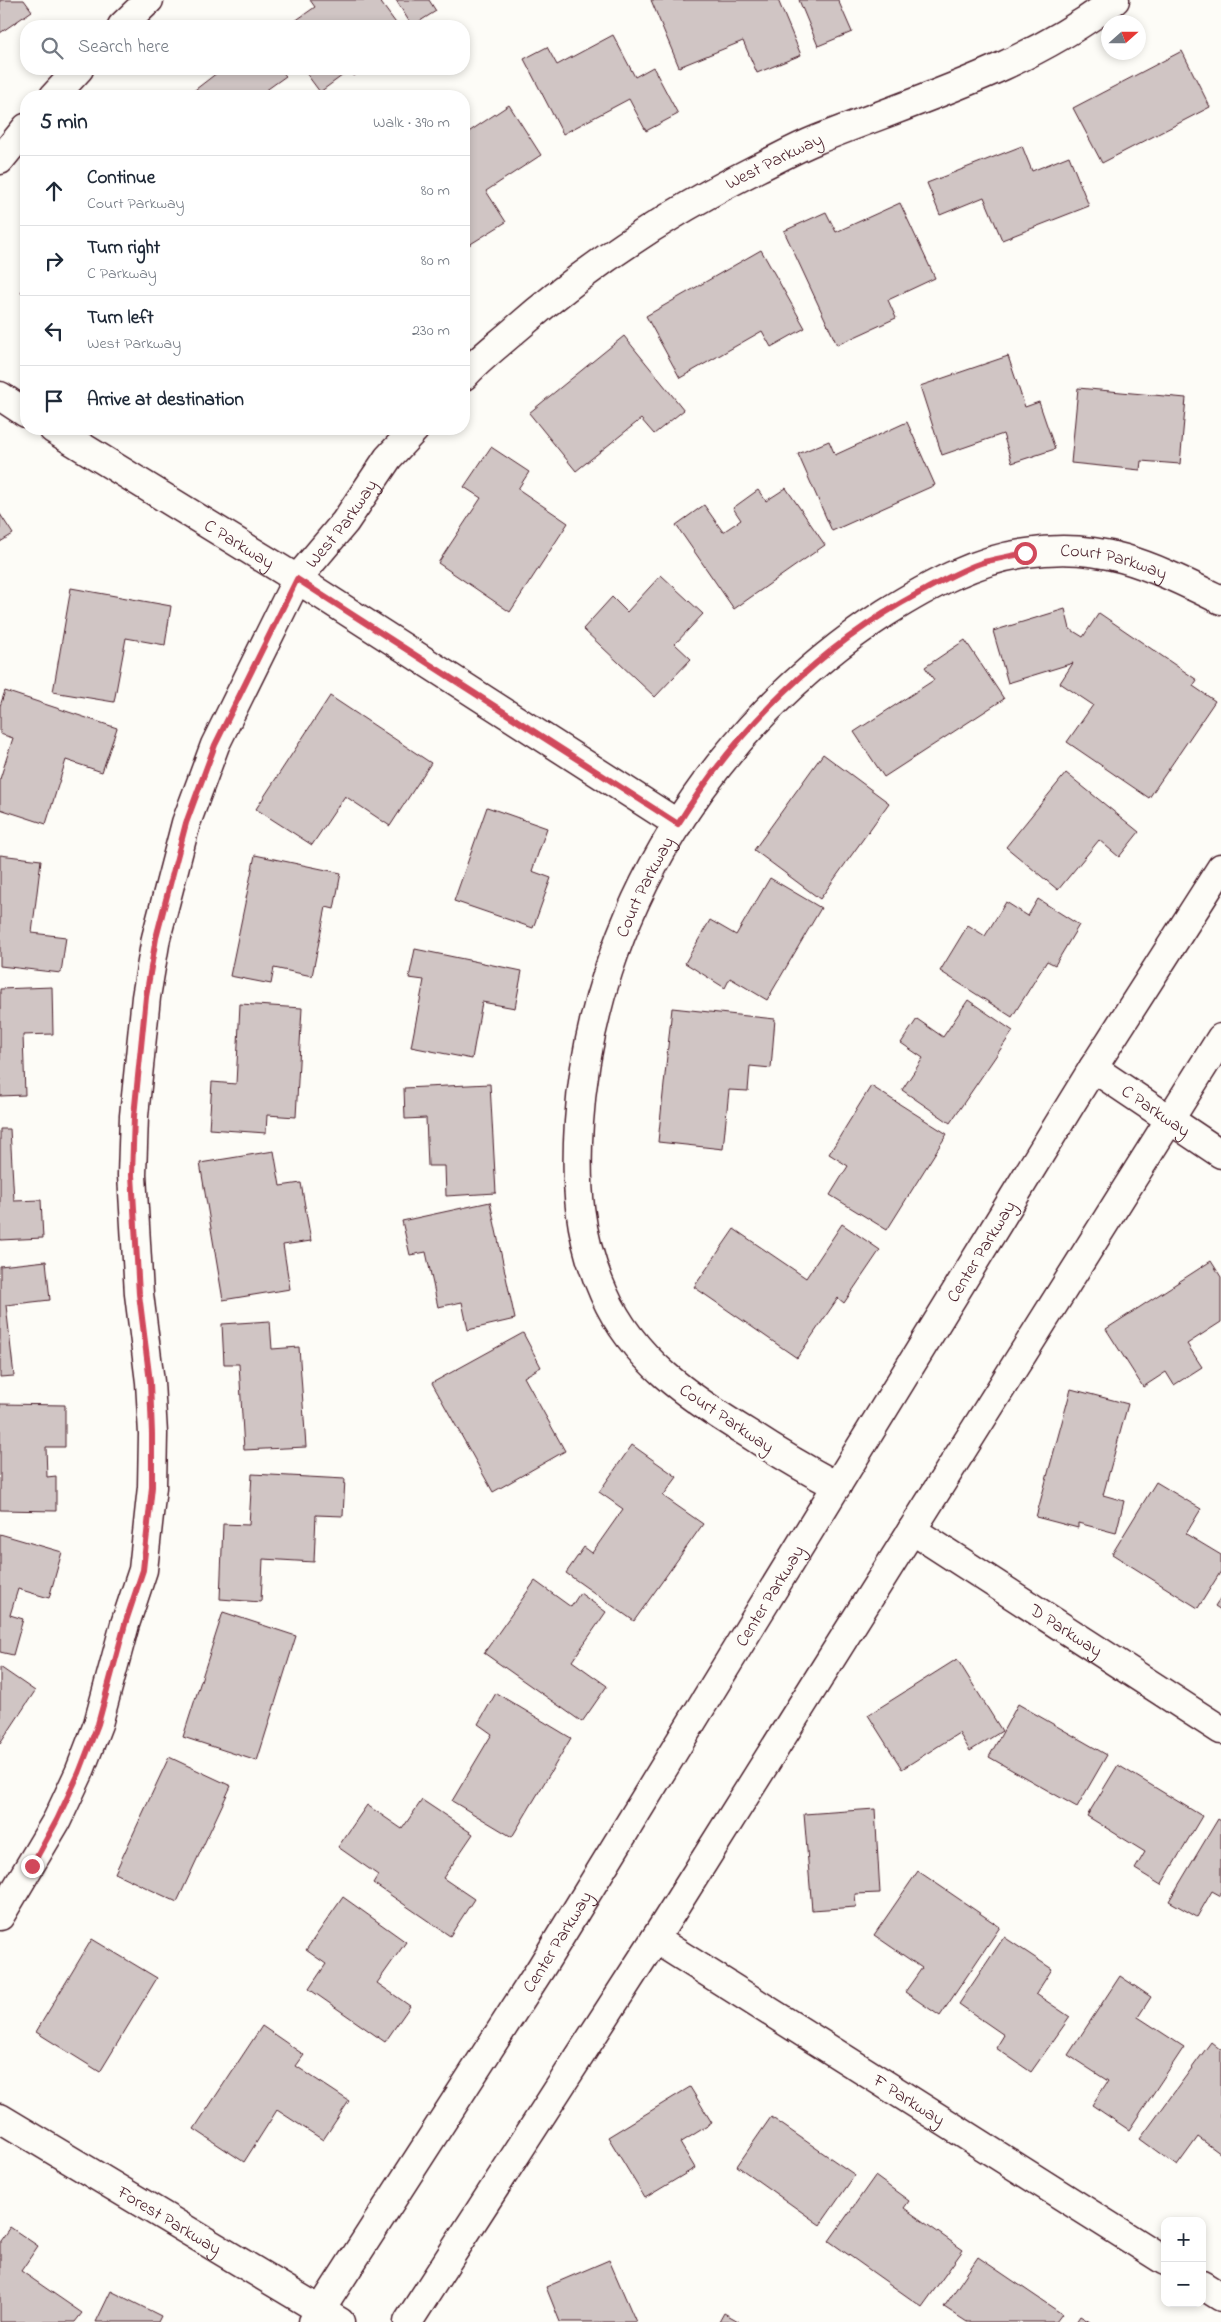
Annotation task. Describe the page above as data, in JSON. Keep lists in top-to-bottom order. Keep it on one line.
{"streets":{"street":["West Parkway","C Parkway","Court Parkway","Center Parkway","D Parkway","F Parkway","Forest Parkway"]},"crossings":[["West Parkway","C Parkway"],["C Parkway","Court Parkway"],["C Parkway","Center Parkway"],["Court Parkway","Center Parkway"],["Center Parkway","Forest Parkway"]],"north":"right","page":{"search":"Search here","heading":["5 min","Walk · 390 m"],"list":[["Continue","Court Parkway","80 m"],["Turn right","C Parkway","80 m"],["Turn left","West Parkway","230 m"],"Arrive at destination"],"map_buttons":["+","−"]}}
